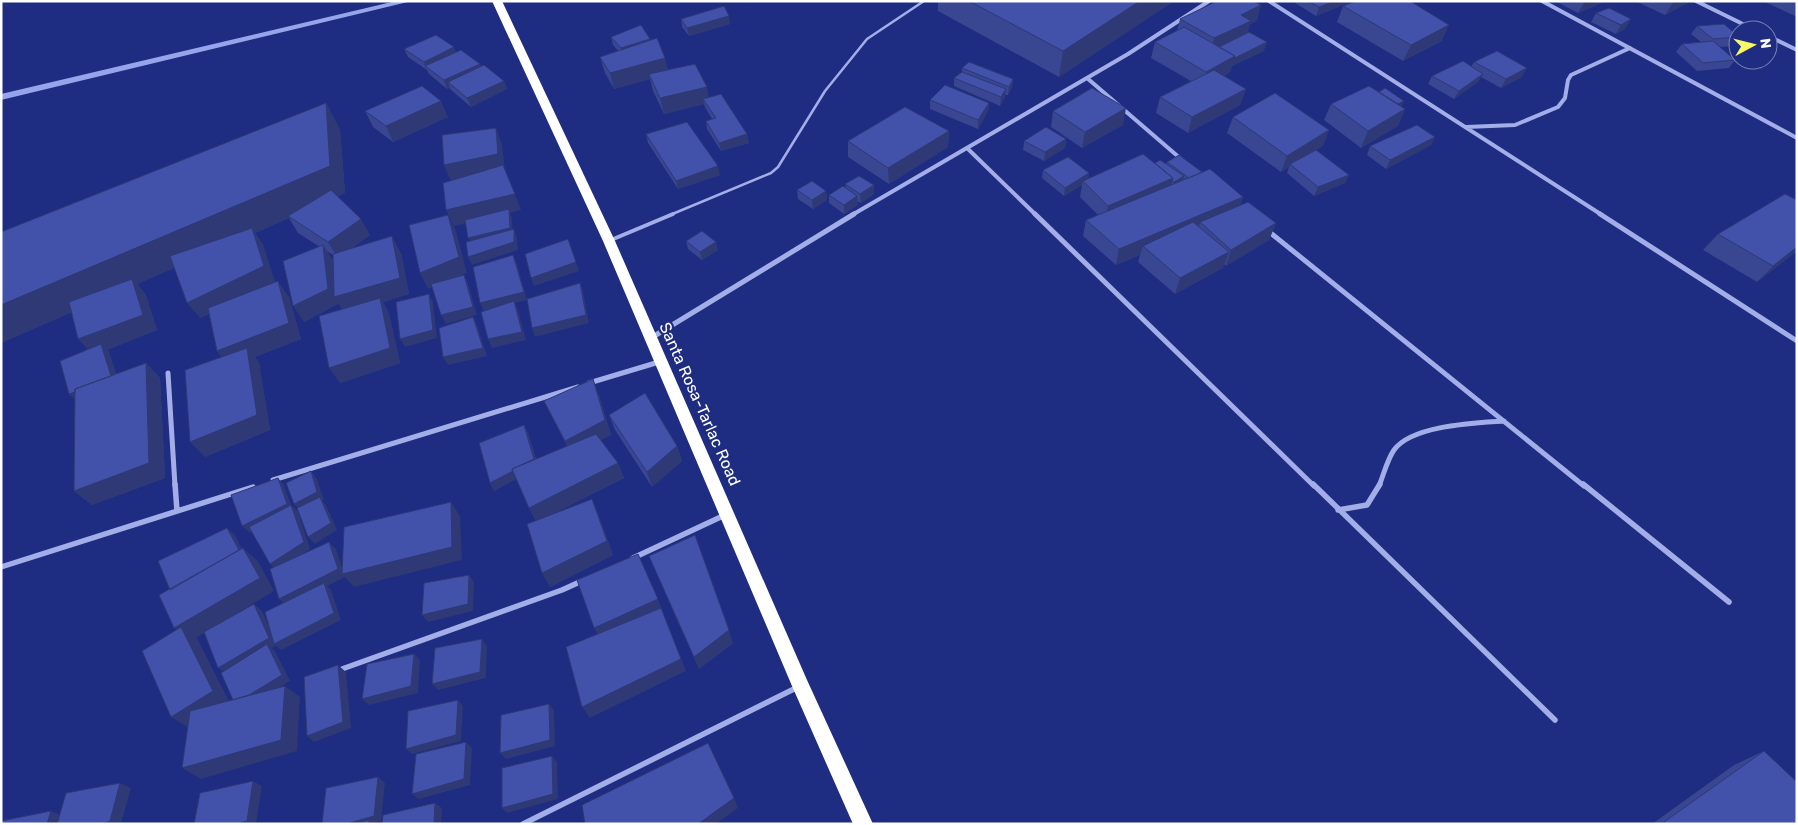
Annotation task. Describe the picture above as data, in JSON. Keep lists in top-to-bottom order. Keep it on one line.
{"streets":{"highway":["Santa Rosa-Tarlac Road"]},"north":"right"}
